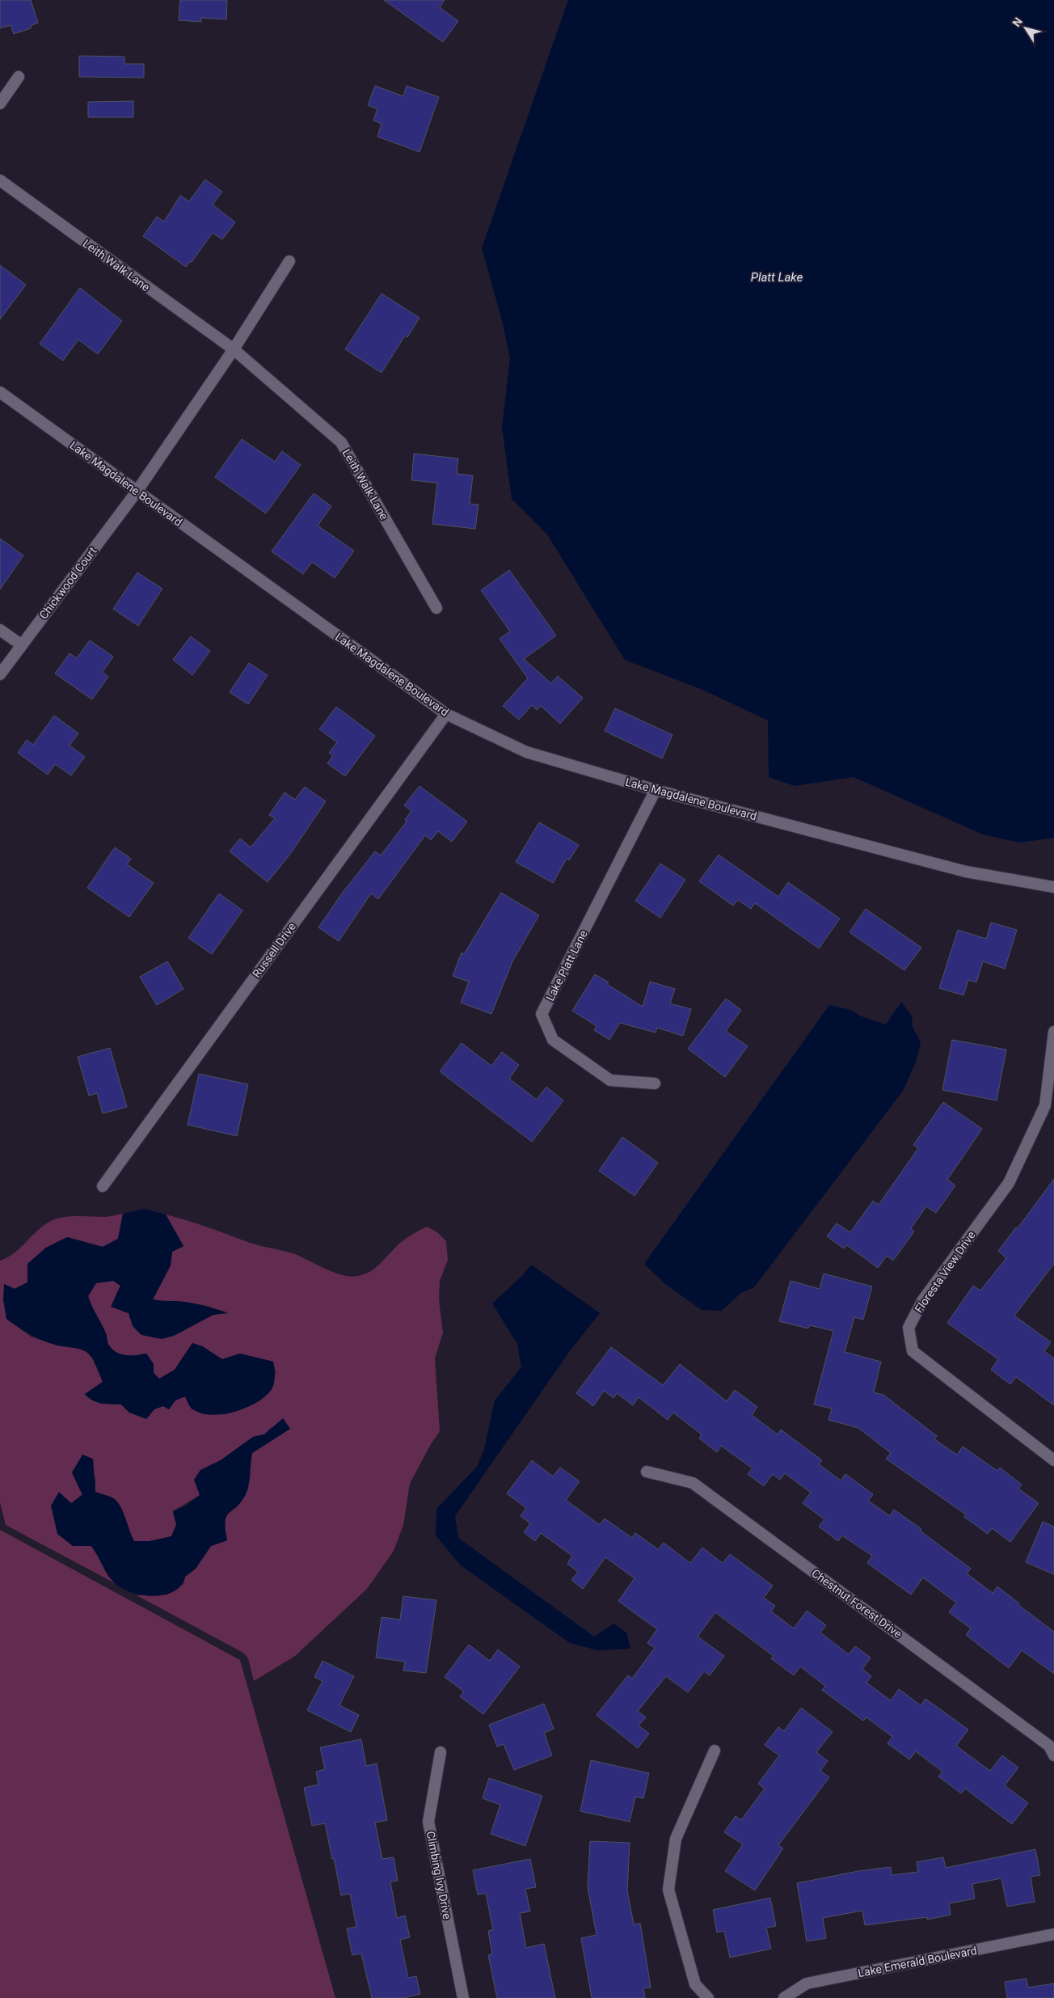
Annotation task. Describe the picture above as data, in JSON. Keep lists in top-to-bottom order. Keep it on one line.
{"streets":{"street":["Leith Walk Lane","Lake Magdalene Boulevard","Chickwood Court","Russell Drive","Lake Platt Lane","Floresta View Drive","Chestnut Forest Drive","Climbing Ivy Drive","Lake Emerald Boulevard"]},"crossings":[["Lake Magdalene Boulevard","Chickwood Court"],["Lake Magdalene Boulevard","Russell Drive"],["Lake Magdalene Boulevard","Lake Platt Lane"]],"water":["Platt Lake"],"north":"top left"}
